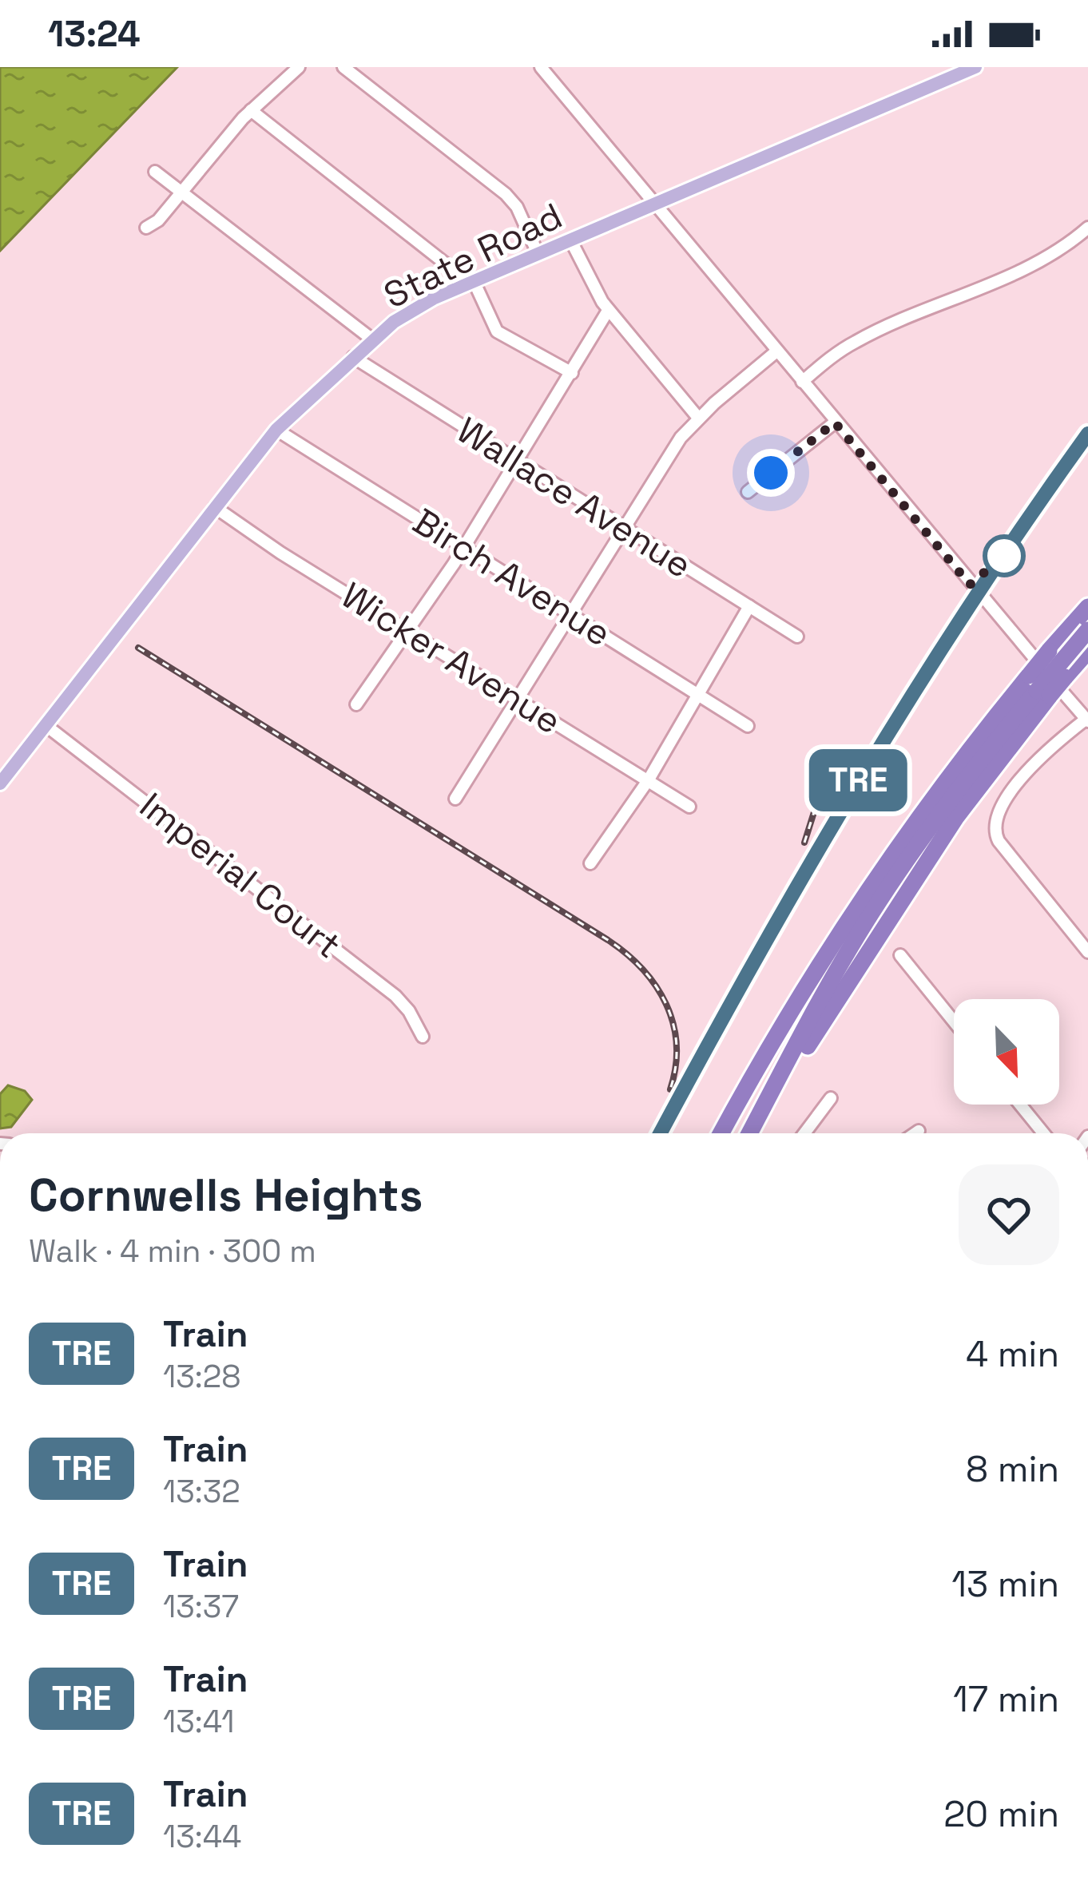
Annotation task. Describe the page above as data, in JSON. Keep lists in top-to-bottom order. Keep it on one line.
{"streets":{"main road":["State Road"],"street":["Wallace Avenue","Birch Avenue","Wicker Avenue","Imperial Court"]},"crossings":[["State Road","Wallace Avenue"],["State Road","Birch Avenue"],["State Road","Wicker Avenue"],["State Road","Imperial Court"]],"north":"bottom right","page":{"status":"13:24","on_map":"TRE","heading":["Cornwells Heights","Walk · 4 min · 300 m"],"list":[{"mark":"TRE","name":"Train","note":"13:28","value":"4 min"},{"mark":"TRE","name":"Train","note":"13:32","value":"8 min"},{"mark":"TRE","name":"Train","note":"13:37","value":"13 min"},{"mark":"TRE","name":"Train","note":"13:41","value":"17 min"},{"mark":"TRE","name":"Train","note":"13:44","value":"20 min"}]}}
